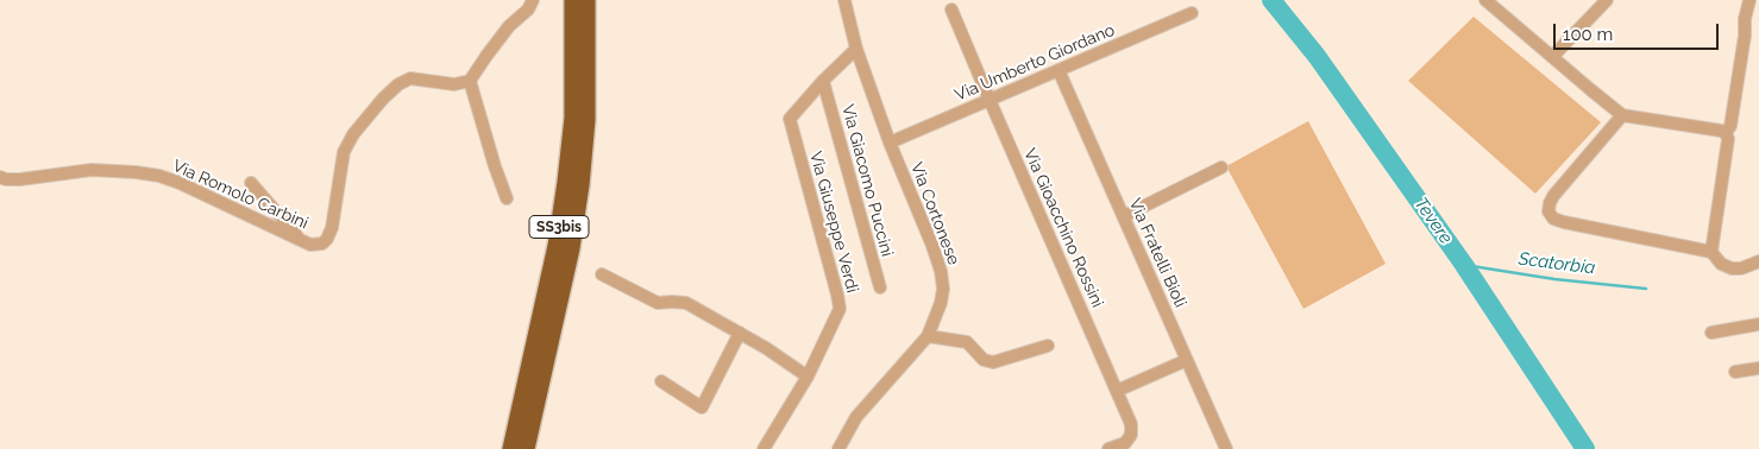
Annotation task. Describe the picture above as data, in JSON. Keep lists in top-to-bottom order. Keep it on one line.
{"streets":{"highway":["SS3bis"],"street":["Via Umberto Giordano","Via Giacomo Puccini","Via Romolo Carbini","Via Cortonese","Via Giuseppe Verdi","Via Gioacchino Rossini","Via Fratelli Bioli"]},"crossings":[["Via Umberto Giordano","Via Cortonese"],["Via Umberto Giordano","Via Gioacchino Rossini"],["Via Umberto Giordano","Via Fratelli Bioli"],["Via Giacomo Puccini","Via Giuseppe Verdi"],["Via Cortonese","Via Giuseppe Verdi"]],"water":["Tevere","Scatorbia"],"scale_bar":"100 m"}
